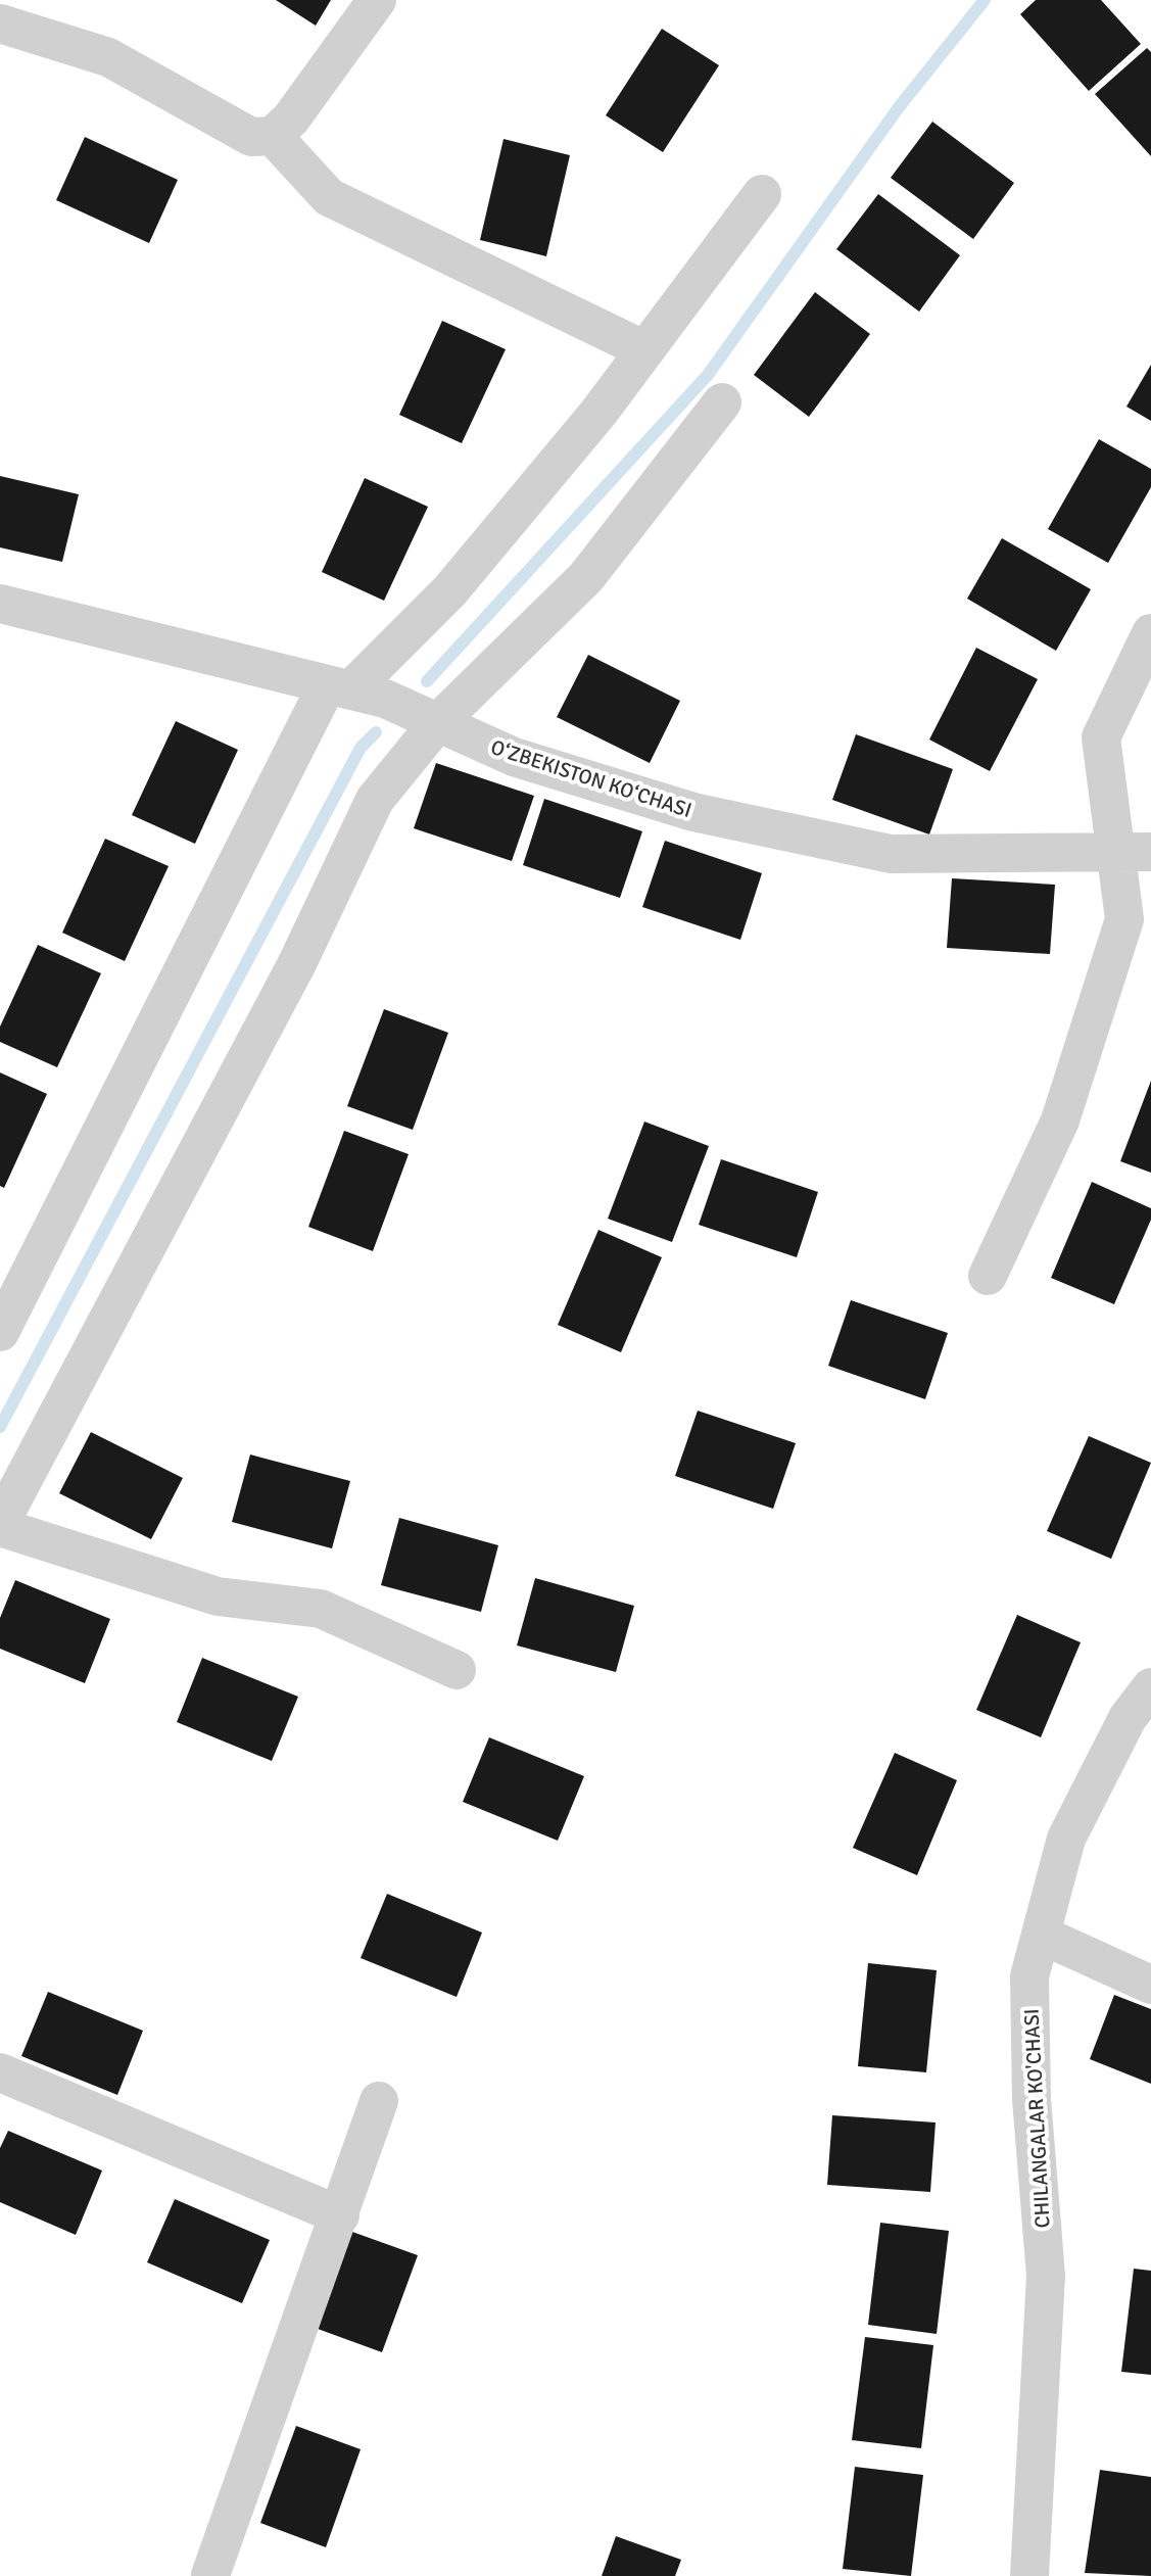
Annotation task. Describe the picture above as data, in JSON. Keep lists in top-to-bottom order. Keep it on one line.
{"streets":{"street":["O‘ZBEKISTON KO‘CHASI","CHILANGALAR KO'CHASI"]}}
